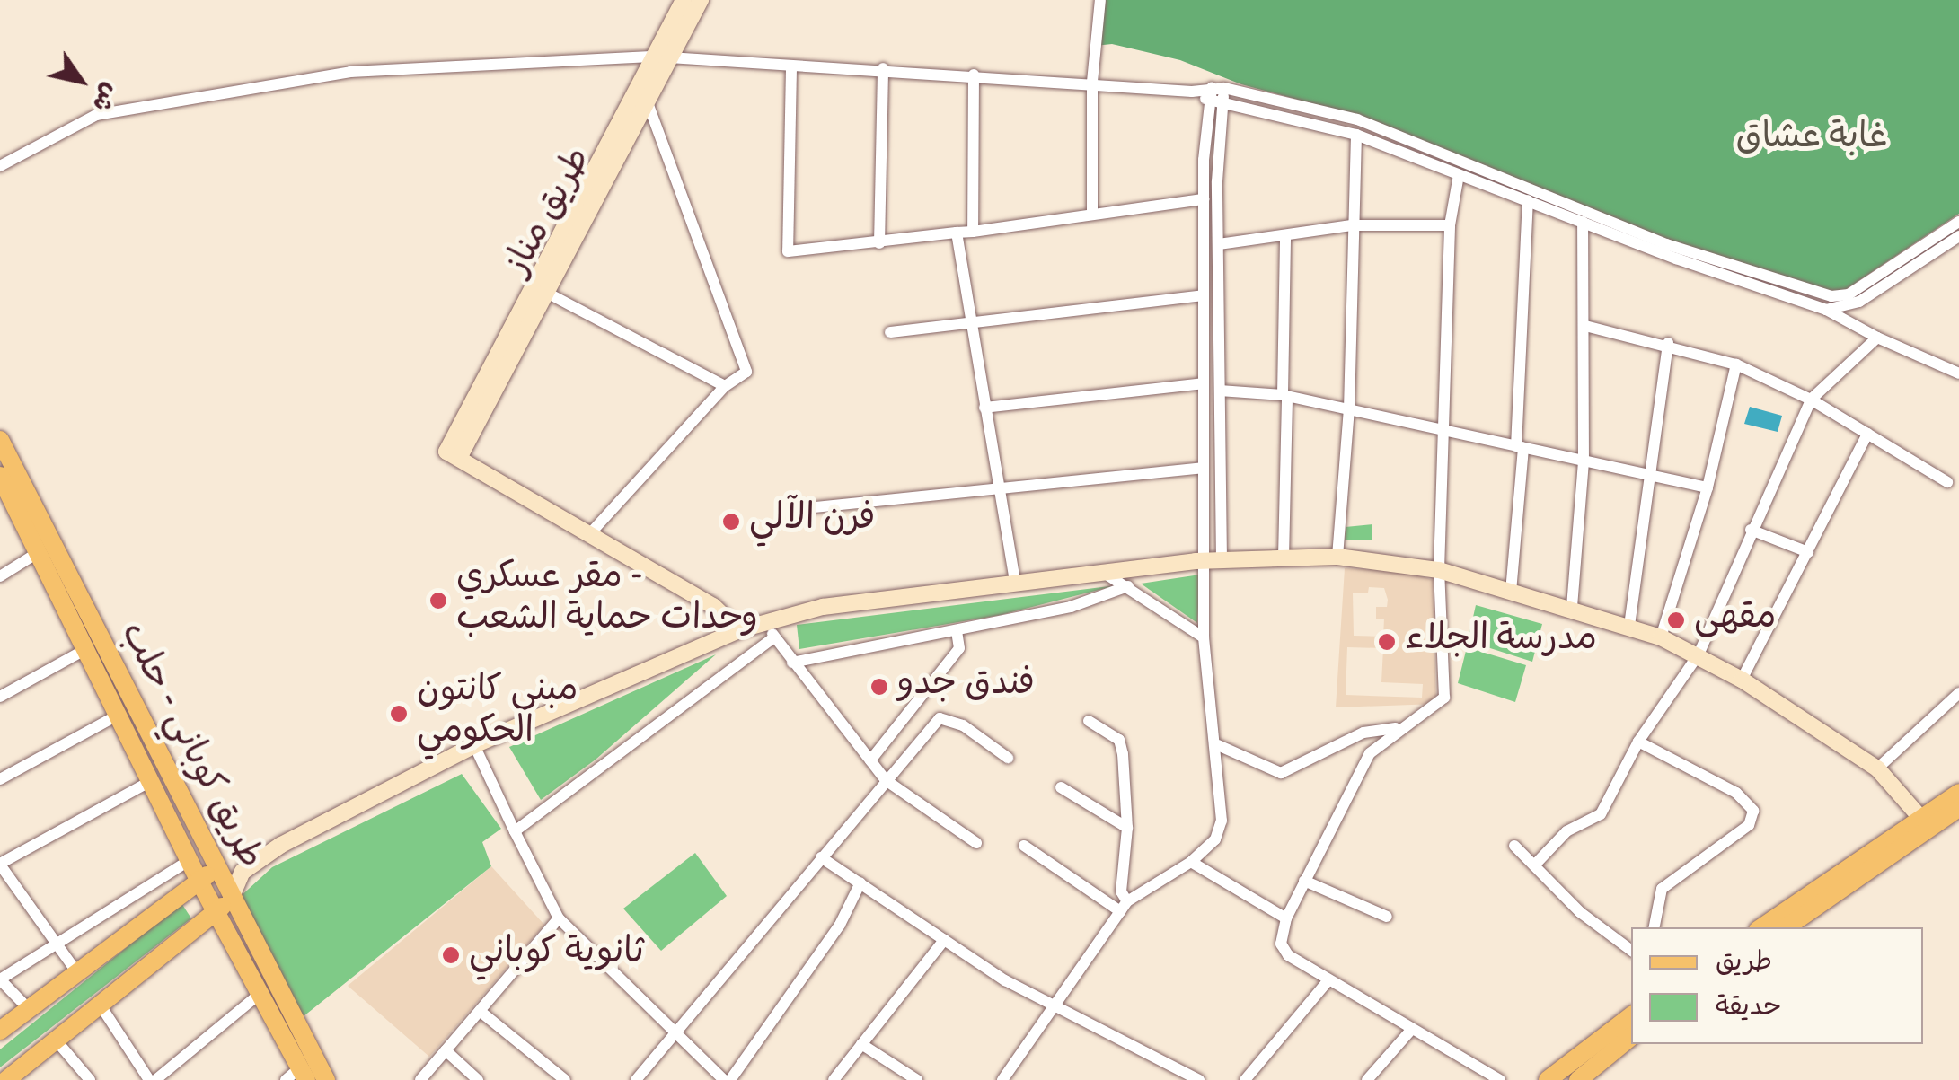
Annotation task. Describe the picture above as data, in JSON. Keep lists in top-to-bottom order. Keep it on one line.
{"streets":{"main road":["طريق مناز","طريق كوباني - حلب"]},"parks":["غابة عشاق"],"places":["فرن الآلي","مقر عسكري - وحدات حماية الشعب","مقهى","مدرسة الجلاء","فندق جدو","مبنى كانتون الحكومي","ثانوية كوباني"],"legend":["طريق","حديقة"],"north":"bottom right"}
